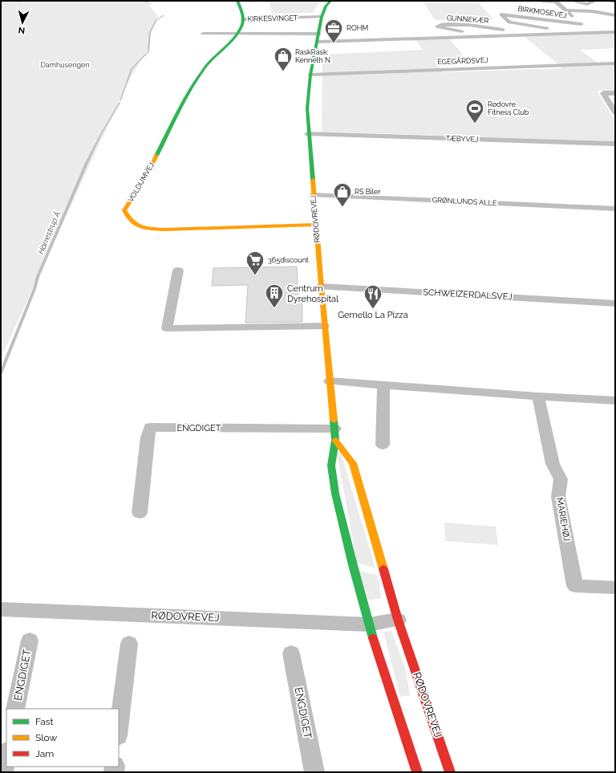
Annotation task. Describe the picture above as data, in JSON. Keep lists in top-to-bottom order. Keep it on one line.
{"streets":{"street":["BIRKMOSEVEJ","KIRKESVINGET","GUNNEKÆR","EGEGÅRDSVEJ","TÆBYVEJ","VOLDUMVEJ","GRØNLUNDS ALLE","RØDOVREVEJ","SCHWEIZERDALSVEJ","ENGDIGET","MARIEHØJ"]},"crossings":[["BIRKMOSEVEJ","GUNNEKÆR"],["KIRKESVINGET","VOLDUMVEJ"],["KIRKESVINGET","RØDOVREVEJ"],["GUNNEKÆR","RØDOVREVEJ"],["EGEGÅRDSVEJ","RØDOVREVEJ"],["TÆBYVEJ","RØDOVREVEJ"],["VOLDUMVEJ","RØDOVREVEJ"],["GRØNLUNDS ALLE","RØDOVREVEJ"],["RØDOVREVEJ","SCHWEIZERDALSVEJ"],["RØDOVREVEJ","ENGDIGET"]],"water":["Harrestrup Å"],"parks":["Damhusengen"],"places":{"office":["ROHM"],"shop":["RaskRask: Kenneth N","RS Biler"],"sports":["Rødovre Fitness Club"],"supermarket":["365discount"],"building":["Centrum Dyrehospital"],"restaurant":["Gemello La Pizza"]},"legend":["Fast","Slow","Jam"],"north":"bottom"}
